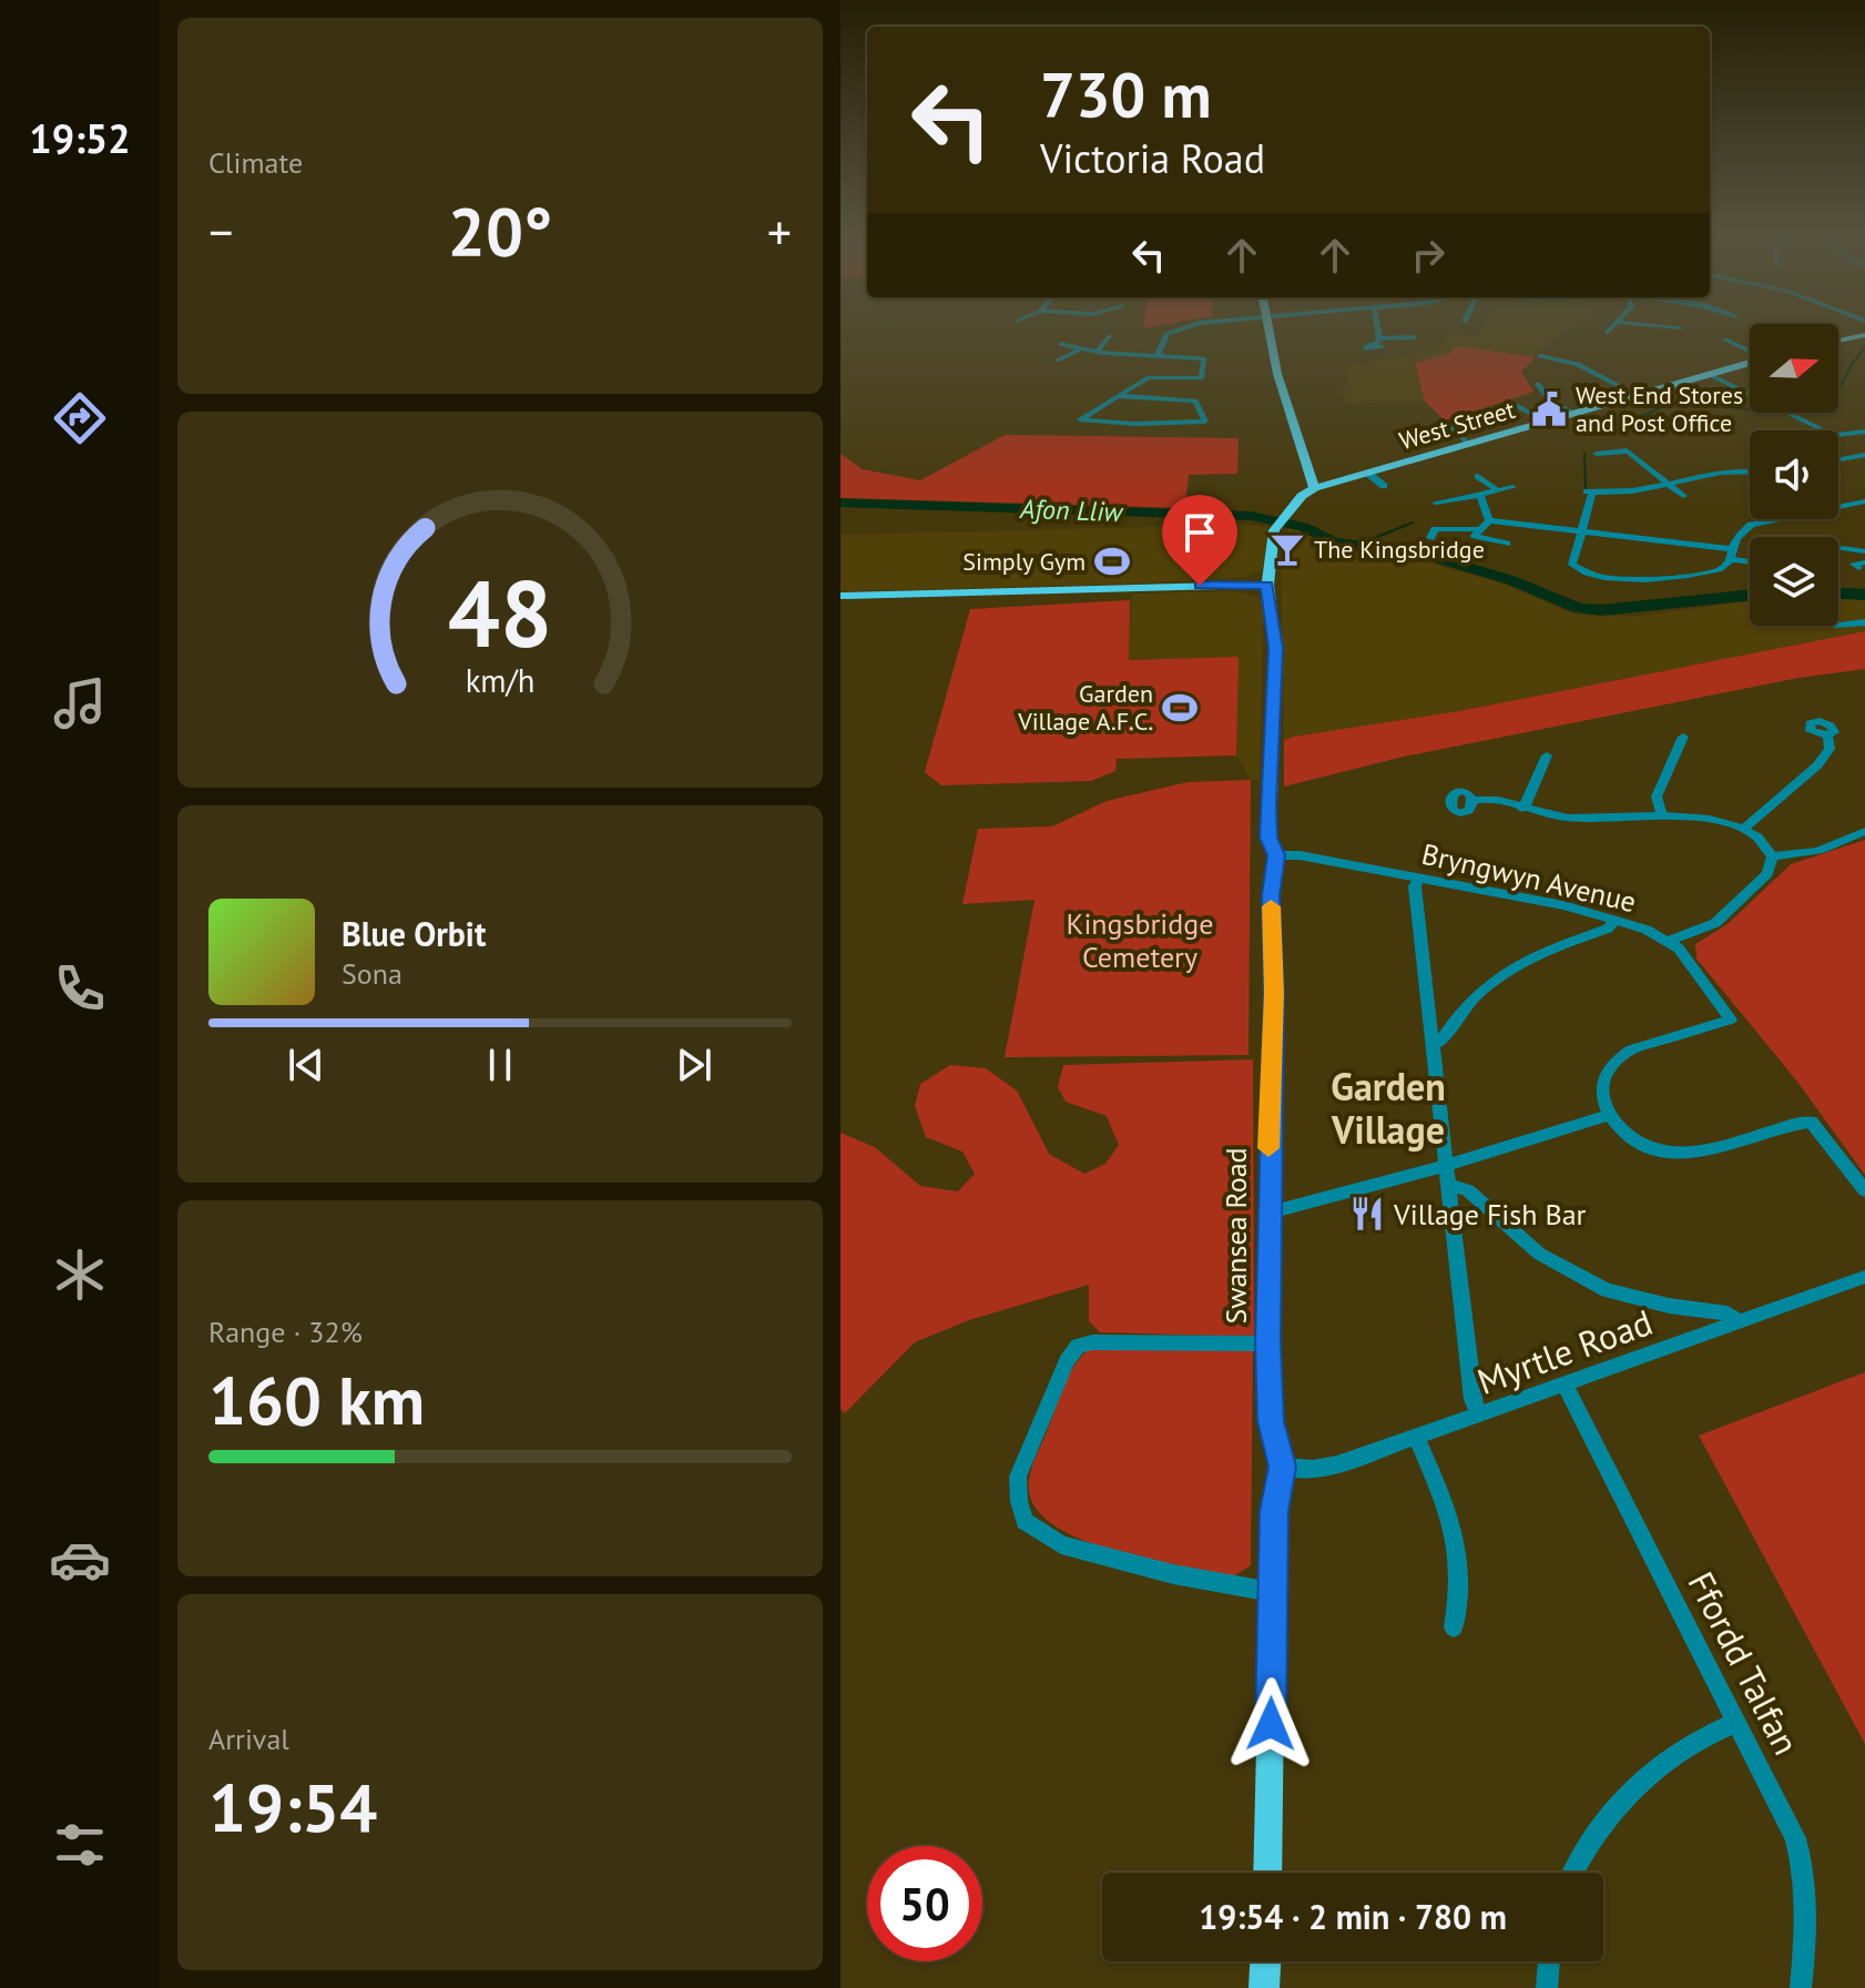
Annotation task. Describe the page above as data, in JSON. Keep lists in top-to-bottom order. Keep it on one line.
{"streets":{"main road":["West Street","Swansea Road"],"street":["Bryngwyn Avenue","Myrtle Road","Ffordd Talfan"]},"crossings":[["West Street","Swansea Road"],["Bryngwyn Avenue","Swansea Road"],["Swansea Road","Myrtle Road"],["Myrtle Road","Ffordd Talfan"]],"districts":["Garden Village"],"water":["Afon Lliw"],"parks":["Kingsbridge Cemetery"],"places":{"public building":["West End Stores and Post Office"],"bar":["The Kingsbridge"],"sports":["Simply Gym","Garden Village A.F.C."],"restaurant":["Village Fish Bar"]},"north":"right","page":{"tabs":"19:52","tile":["Climate",["Range · 32%","160 km"],["Arrival","19:54"]],"turn":["730 m","Victoria Road"],"heat":["−","20°","+"],"song":["Blue Orbit","Sona"],"limit":"50","trip":"19:54 · 2 min · 780 m","gauge":["48","km/h"]}}
